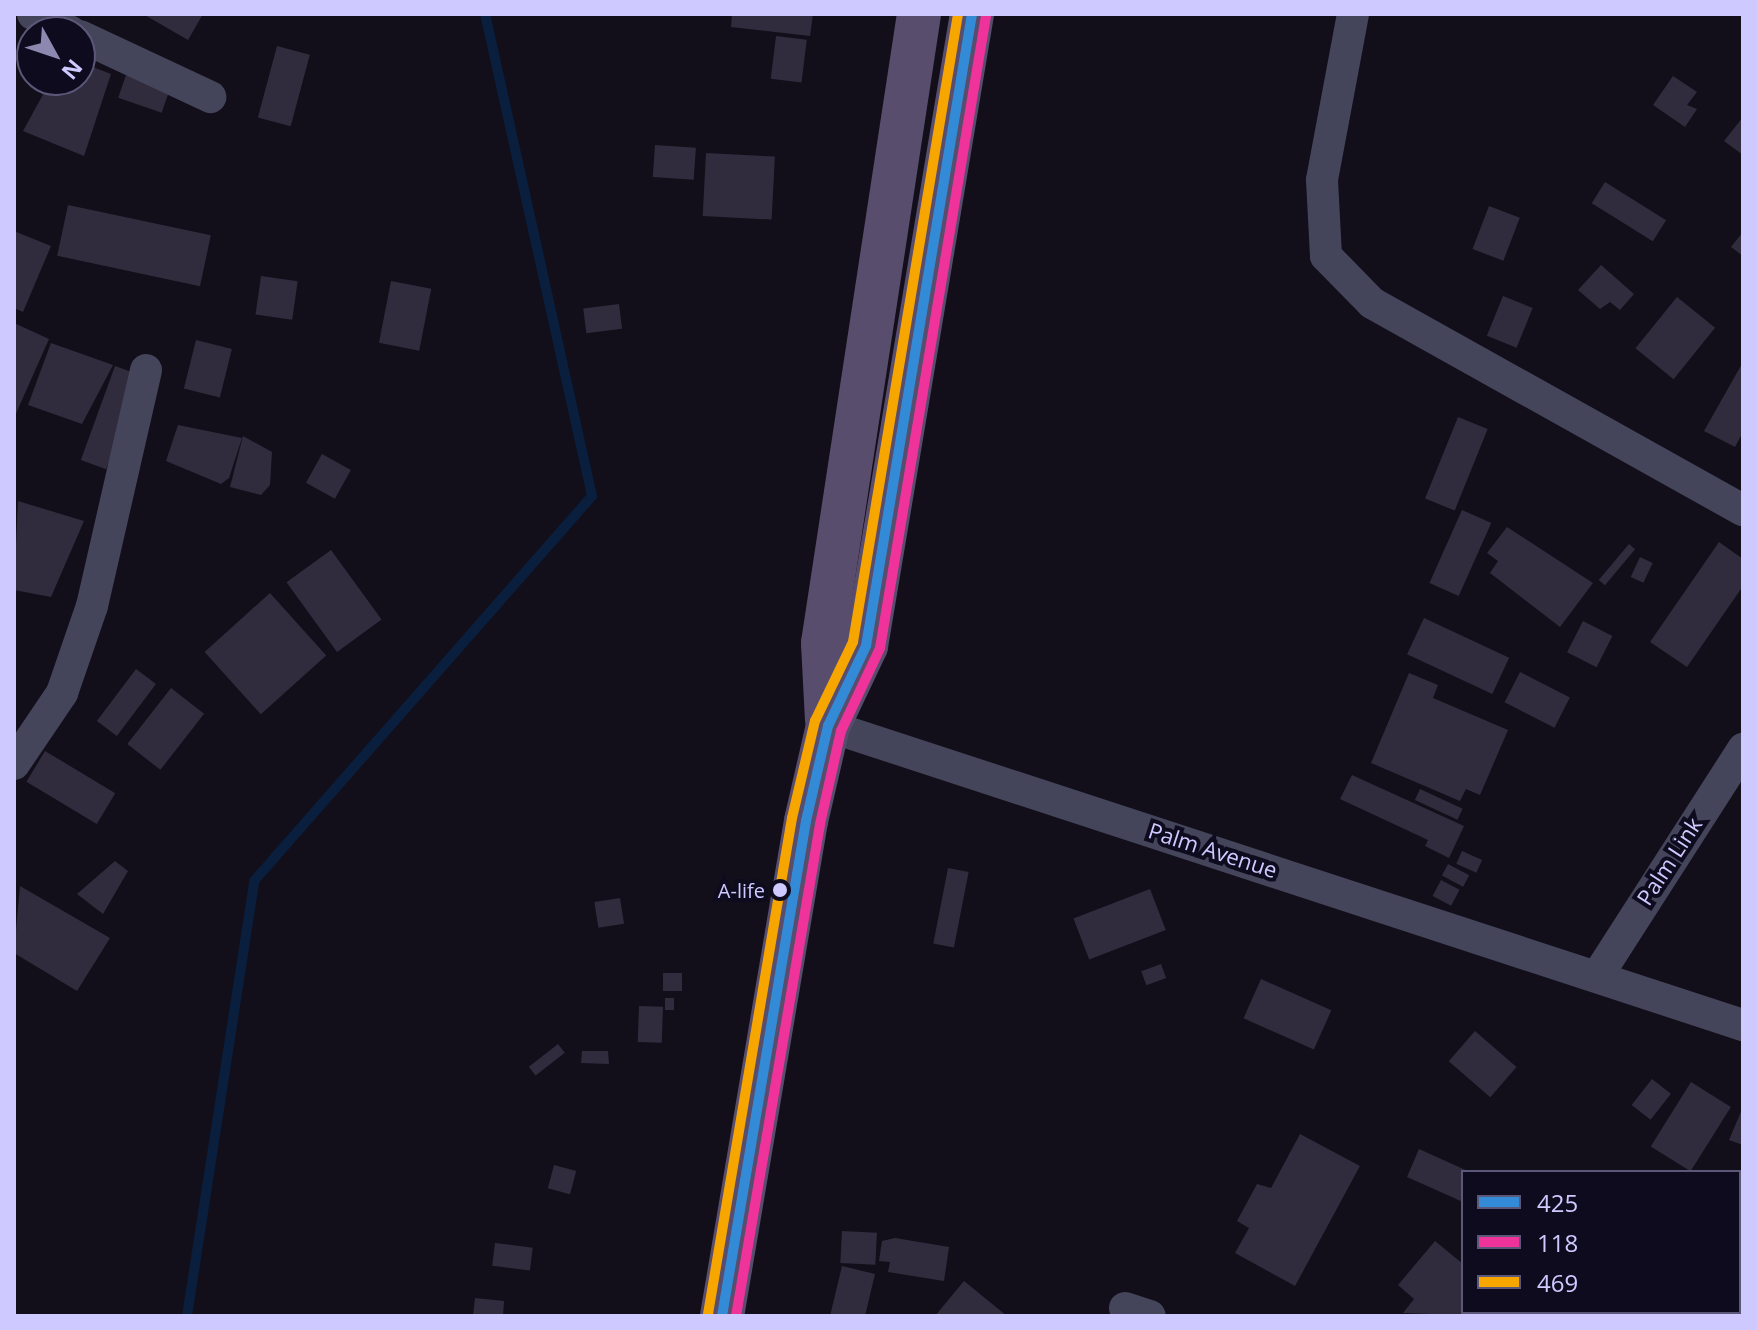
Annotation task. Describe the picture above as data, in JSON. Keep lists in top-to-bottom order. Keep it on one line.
{"streets":{"street":["Palm Avenue","Palm Link"]},"crossings":[["Palm Avenue","Palm Link"]],"places":["A-life"],"lines":["transit line 425","transit line 469","transit line 118"],"legend":["425","118","469"],"north":"bottom right"}
